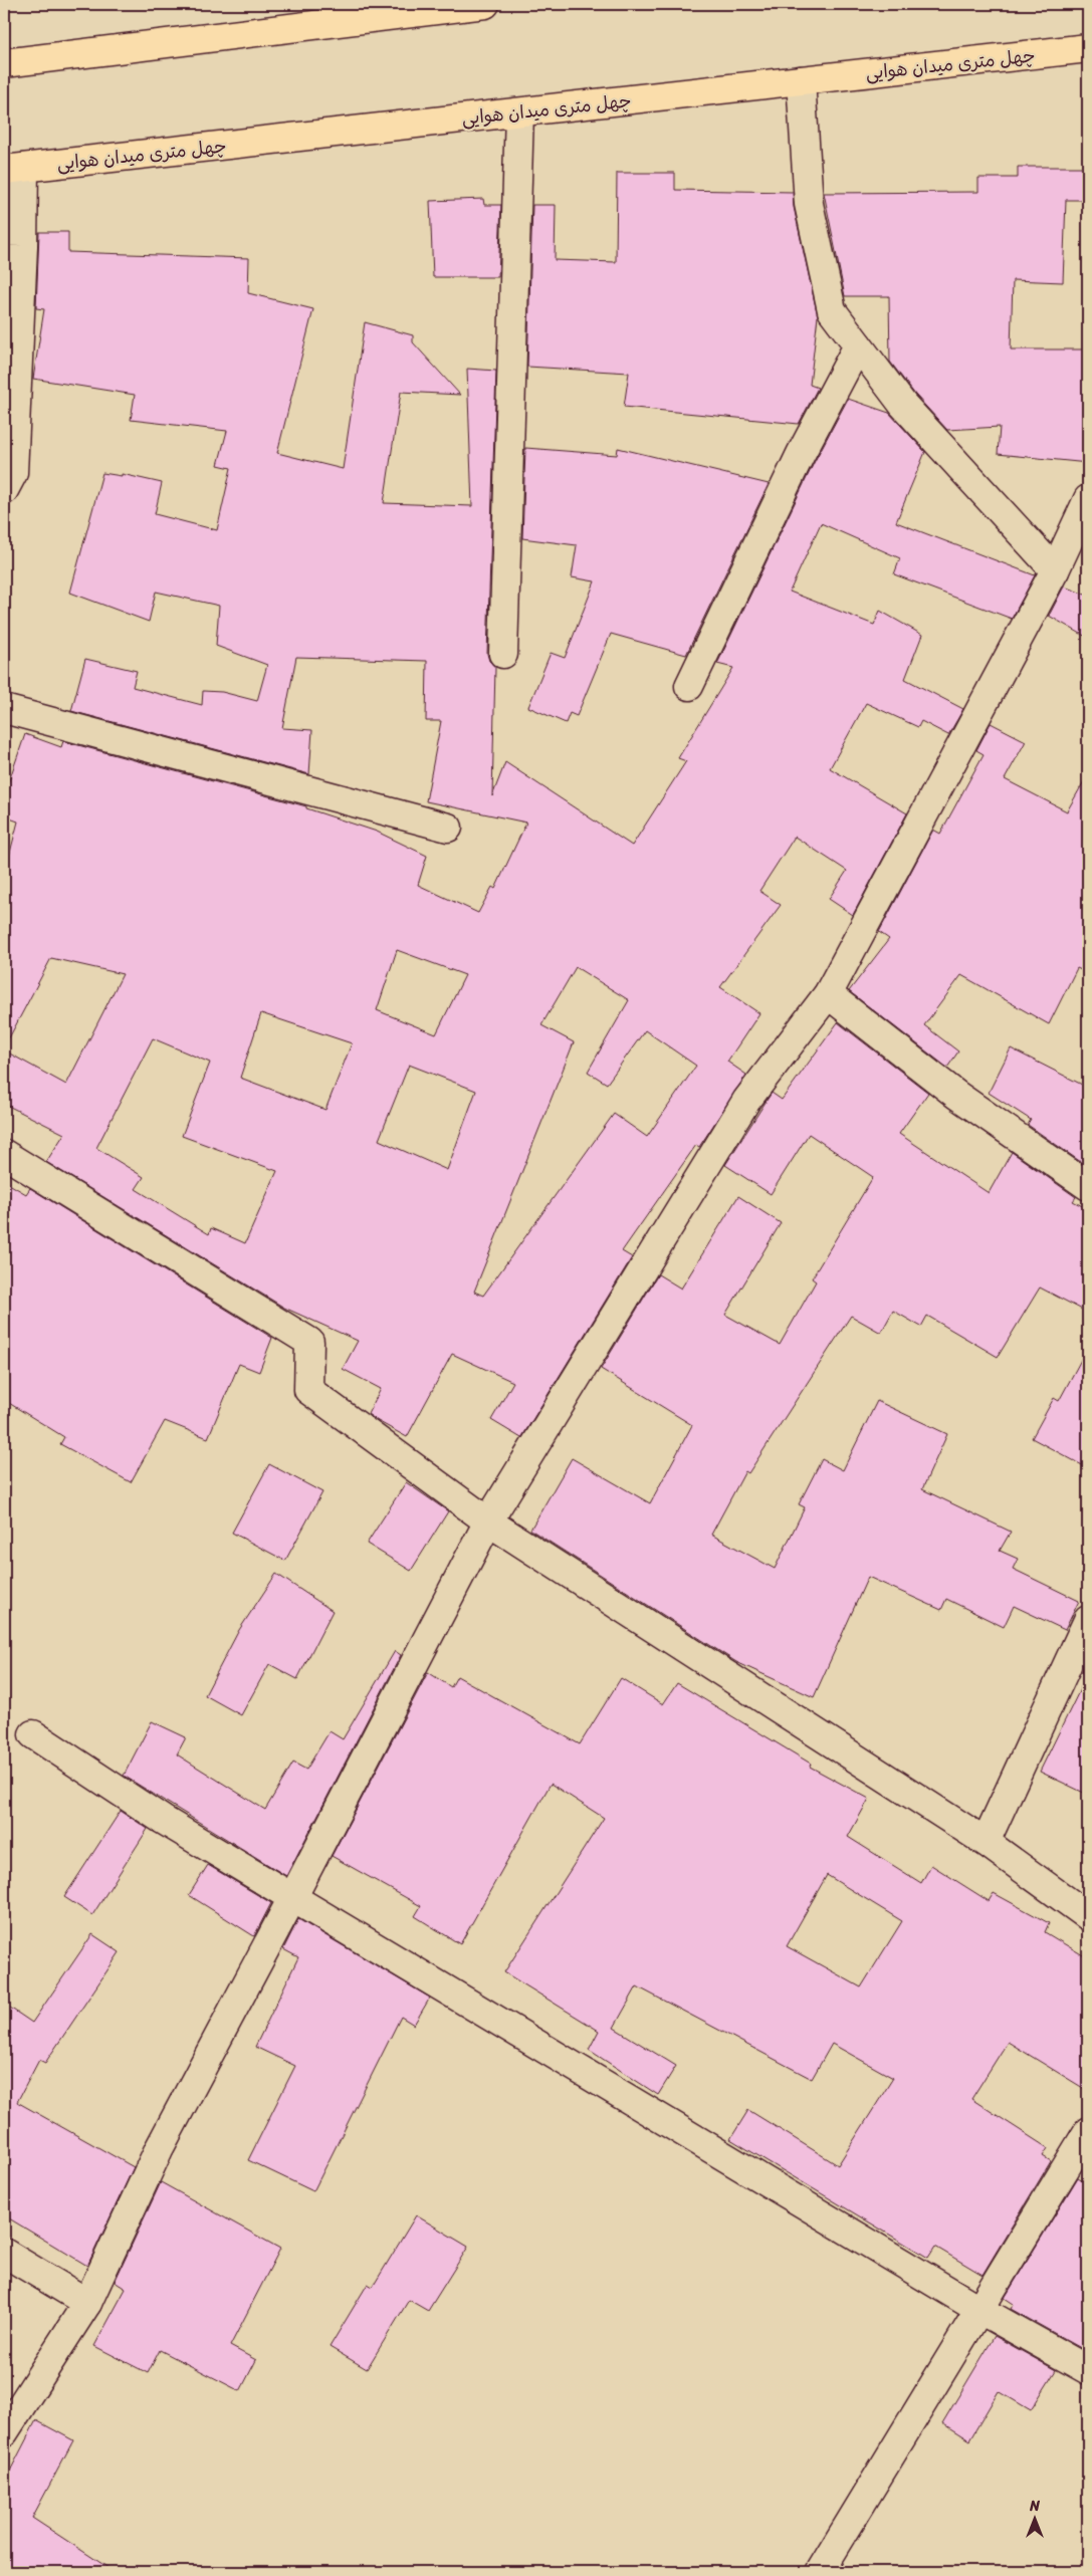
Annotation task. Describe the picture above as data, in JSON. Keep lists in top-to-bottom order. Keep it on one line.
{"streets":{"main road":["چهل متری میدان هوایی"]},"north":"top"}
